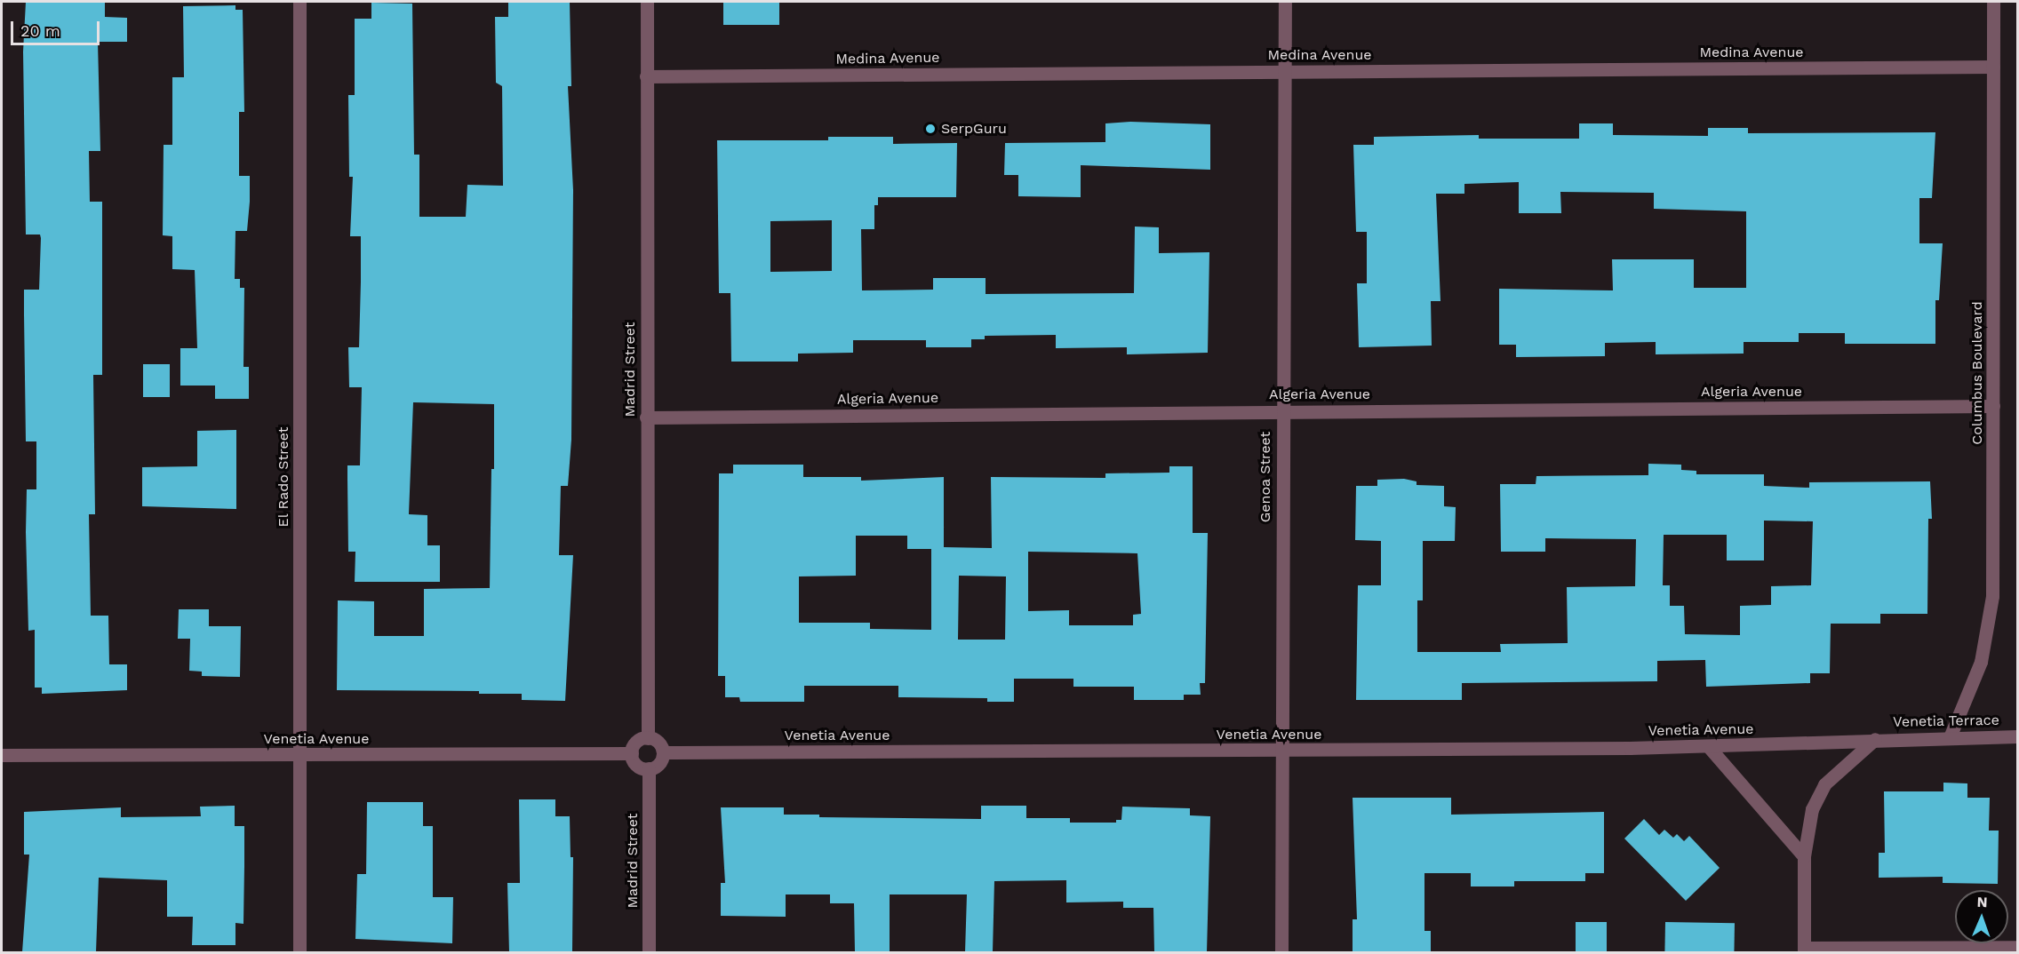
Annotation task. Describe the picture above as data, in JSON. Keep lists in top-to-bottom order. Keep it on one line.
{"streets":{"street":["Medina Avenue","Madrid Street","Columbus Boulevard","Algeria Avenue","El Rado Street","Genoa Street","Venetia Terrace","Venetia Avenue"]},"crossings":[["Medina Avenue","Madrid Street"],["Medina Avenue","Columbus Boulevard"],["Medina Avenue","Genoa Street"],["Madrid Street","Algeria Avenue"],["Madrid Street","Venetia Avenue"],["Columbus Boulevard","Algeria Avenue"],["Columbus Boulevard","Venetia Terrace"],["Algeria Avenue","Genoa Street"],["El Rado Street","Venetia Avenue"],["Genoa Street","Venetia Avenue"],["Venetia Terrace","Venetia Avenue"]],"places":["SerpGuru"],"scale_bar":"20 m","north":"top"}
